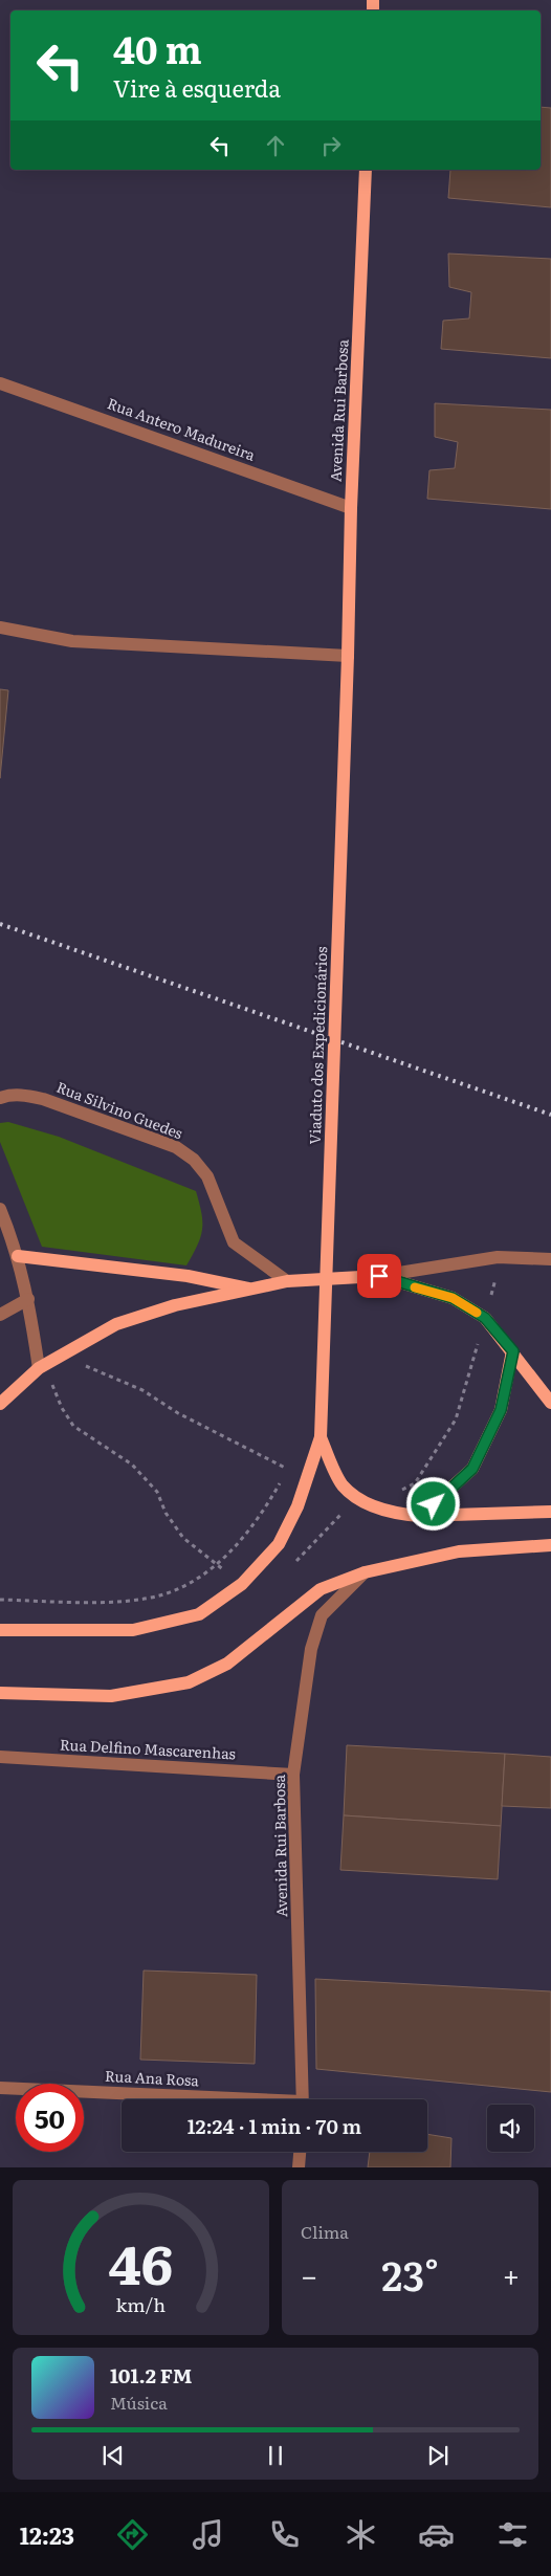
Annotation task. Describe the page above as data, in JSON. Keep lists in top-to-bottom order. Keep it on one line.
{"streets":{"main road":["Avenida Rui Barbosa","Viaduto dos Expedicionários"],"street":["Rua Antero Madureira","Rua Silvino Guedes","Rua Delfino Mascarenhas","Rua Ana Rosa"]},"crossings":[["Avenida Rui Barbosa","Rua Antero Madureira"],["Avenida Rui Barbosa","Viaduto dos Expedicionários"],["Avenida Rui Barbosa","Rua Delfino Mascarenhas"]],"page":{"turn":["40 m","Vire à esquerda"],"limit":"50","trip":"12:24 · 1 min · 70 m","tile":"Clima","heat":["−","23°","+"],"song":["101.2 FM","Música"],"tabs":"12:23","gauge":["46","km/h"]}}
